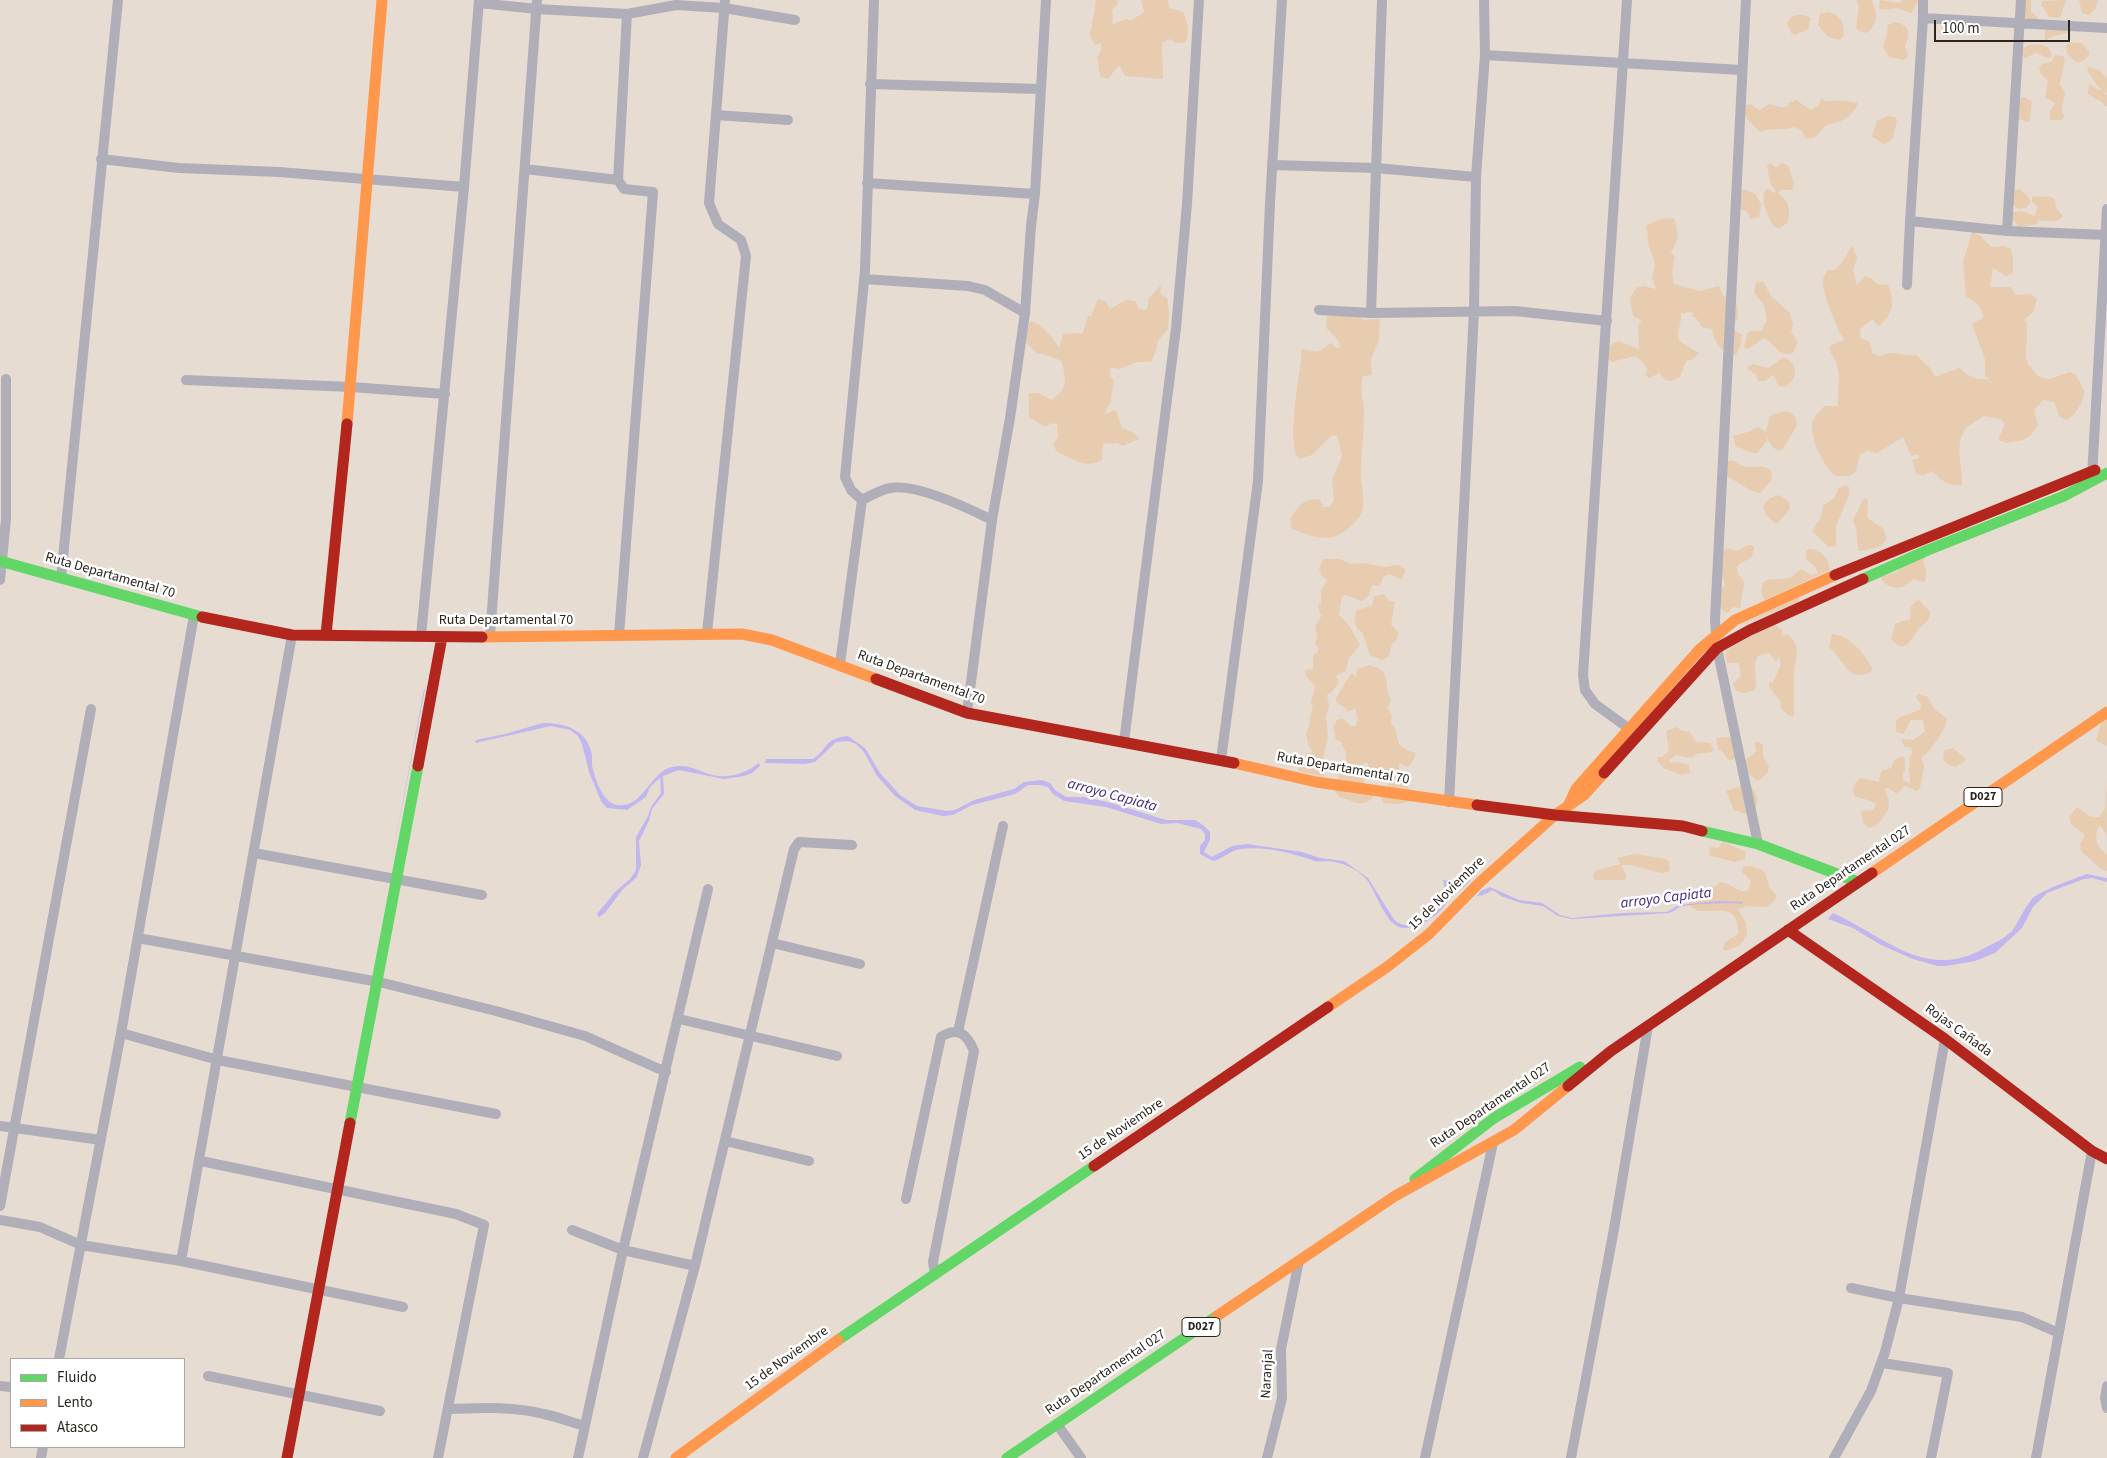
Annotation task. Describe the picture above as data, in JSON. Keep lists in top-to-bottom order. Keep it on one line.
{"streets":{"main road":["Ruta Departamental 70","D027","Ruta Departamental 027","15 de Noviembre","Rojas Cañada"],"street":["Naranjal"]},"crossings":[["Ruta Departamental 70","Ruta Departamental 027"],["Ruta Departamental 70","15 de Noviembre"],["Ruta Departamental 027","Rojas Cañada"],["Ruta Departamental 027","Naranjal"]],"water":["arroyo Capiata"],"legend":["Fluido","Lento","Atasco"],"scale_bar":"100 m"}
